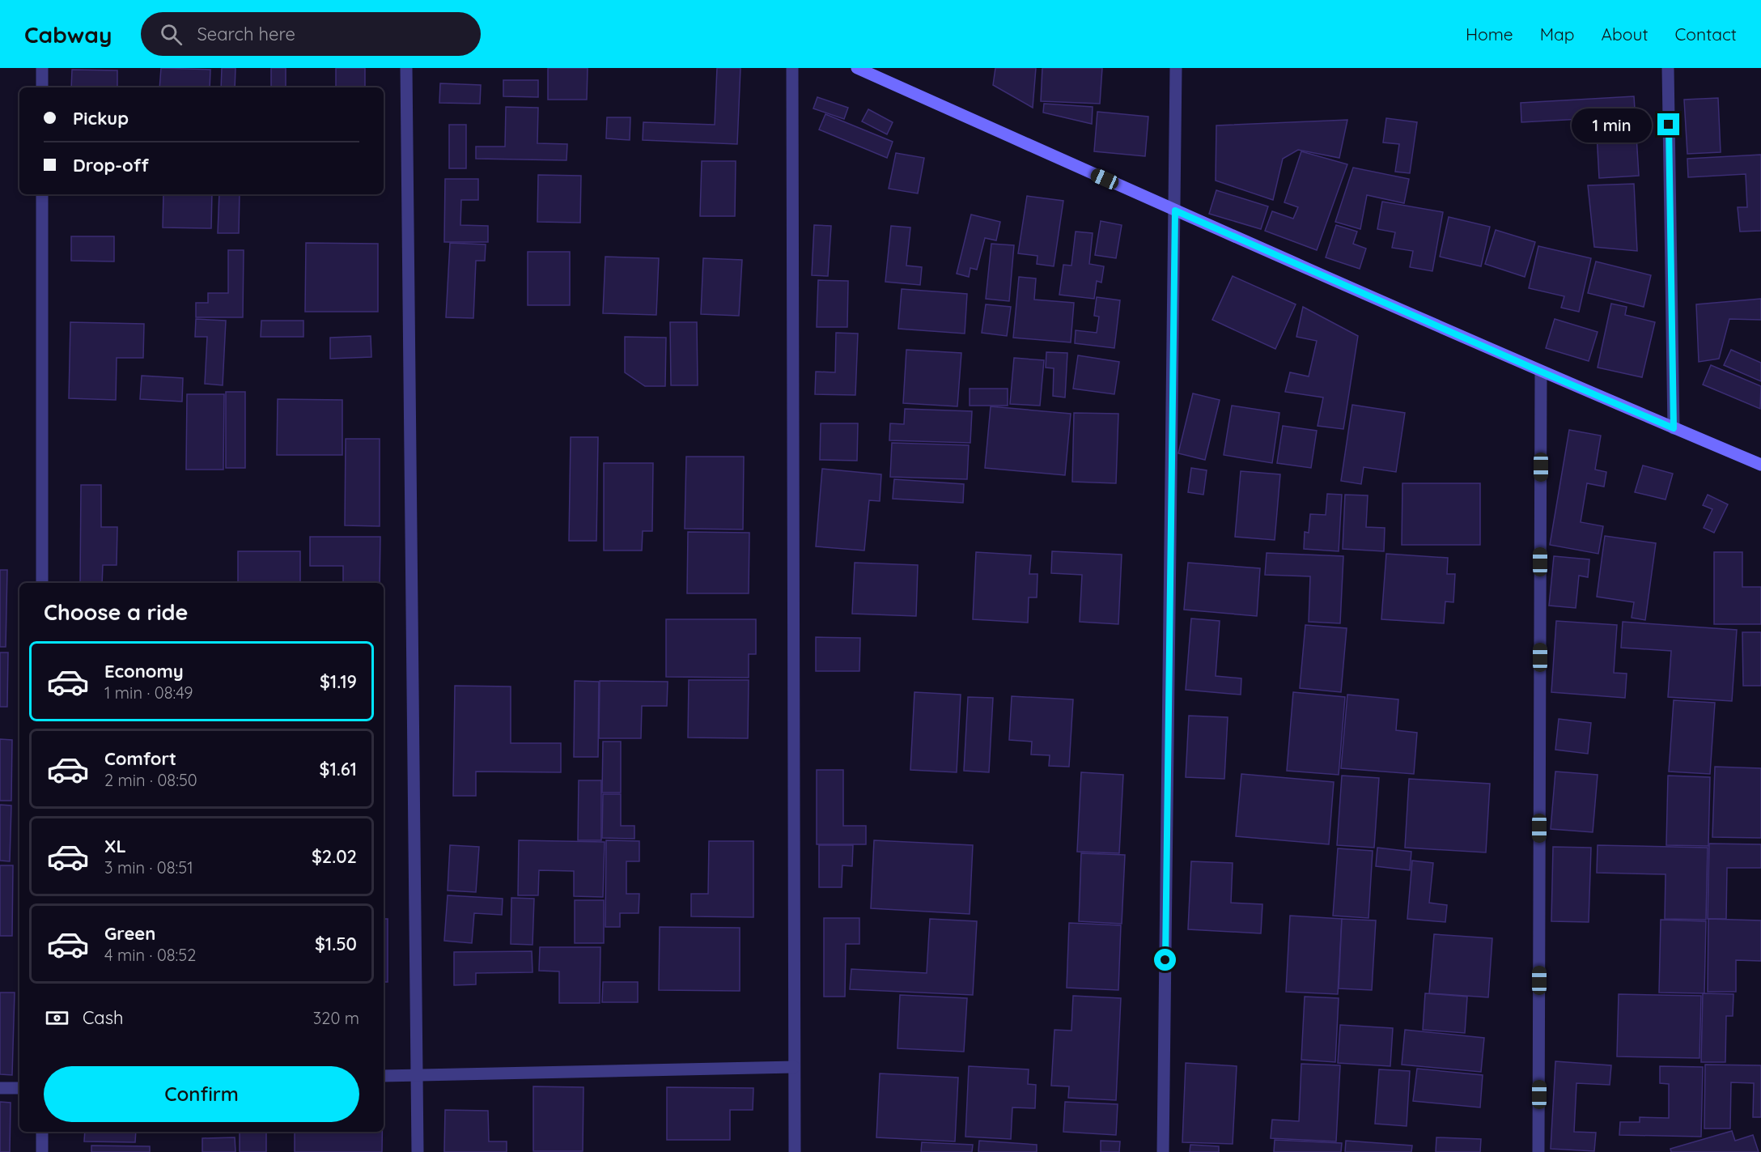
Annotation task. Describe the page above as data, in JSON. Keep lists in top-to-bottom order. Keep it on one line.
{"page":{"header":"Cabway","search":"Search here","nav":["Home","Map","About","Contact"],"banner":["Pickup","Drop-off"],"bubble":"1 min","heading":"Choose a ride","list":[{"name":"Economy","note":"1 min · 08:49","value":"$1.19"},{"name":"Comfort","note":"2 min · 08:50","value":"$1.61"},{"name":"XL","note":"3 min · 08:51","value":"$2.02"},{"name":"Green","note":"4 min · 08:52","value":"$1.50"}],"pay":["Cash","320 m"],"buttons":"Confirm"}}
